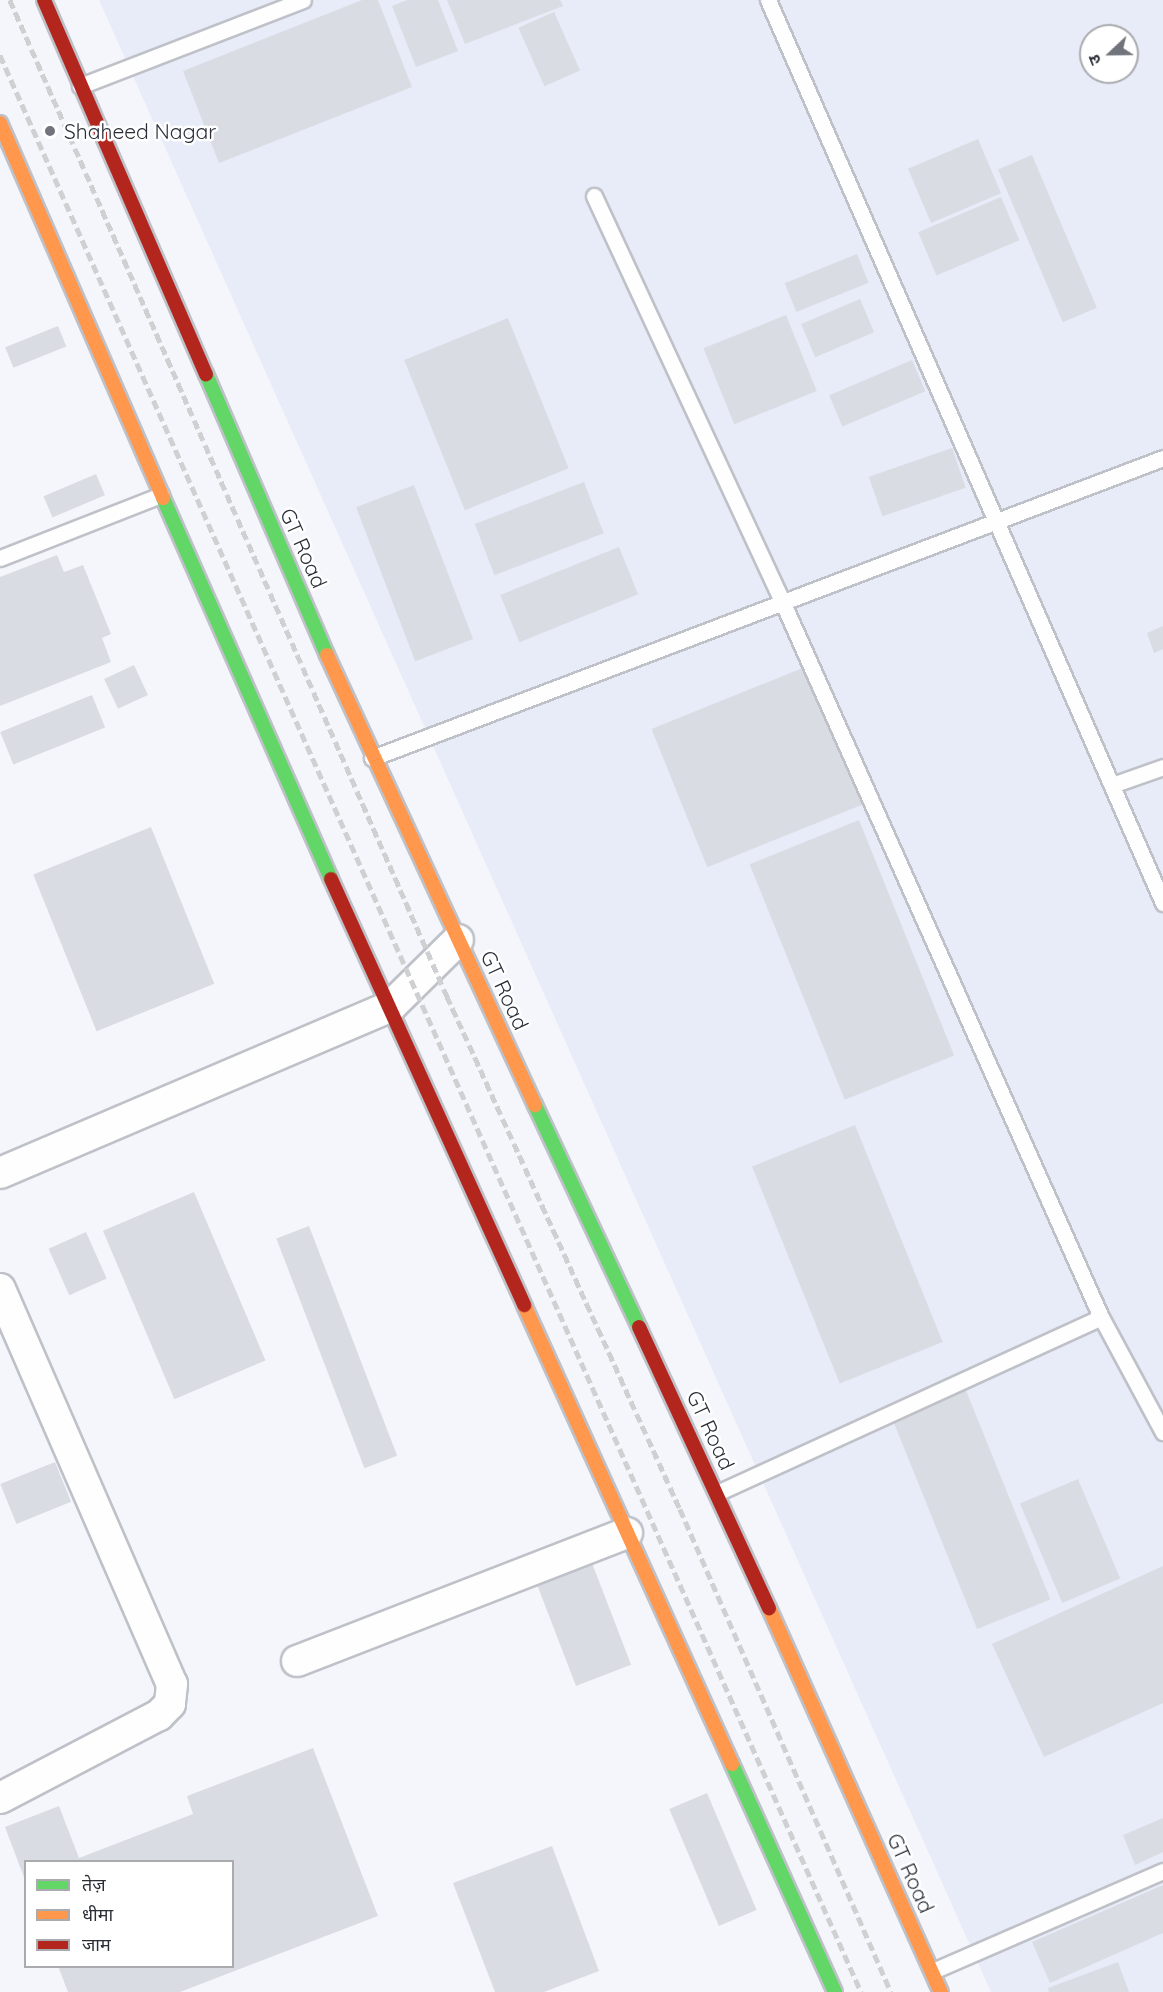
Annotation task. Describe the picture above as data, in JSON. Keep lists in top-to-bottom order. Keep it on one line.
{"streets":{"highway":["GT Road"]},"places":["Shaheed Nagar"],"legend":["तेज़","धीमा","जाम"],"north":"left"}
